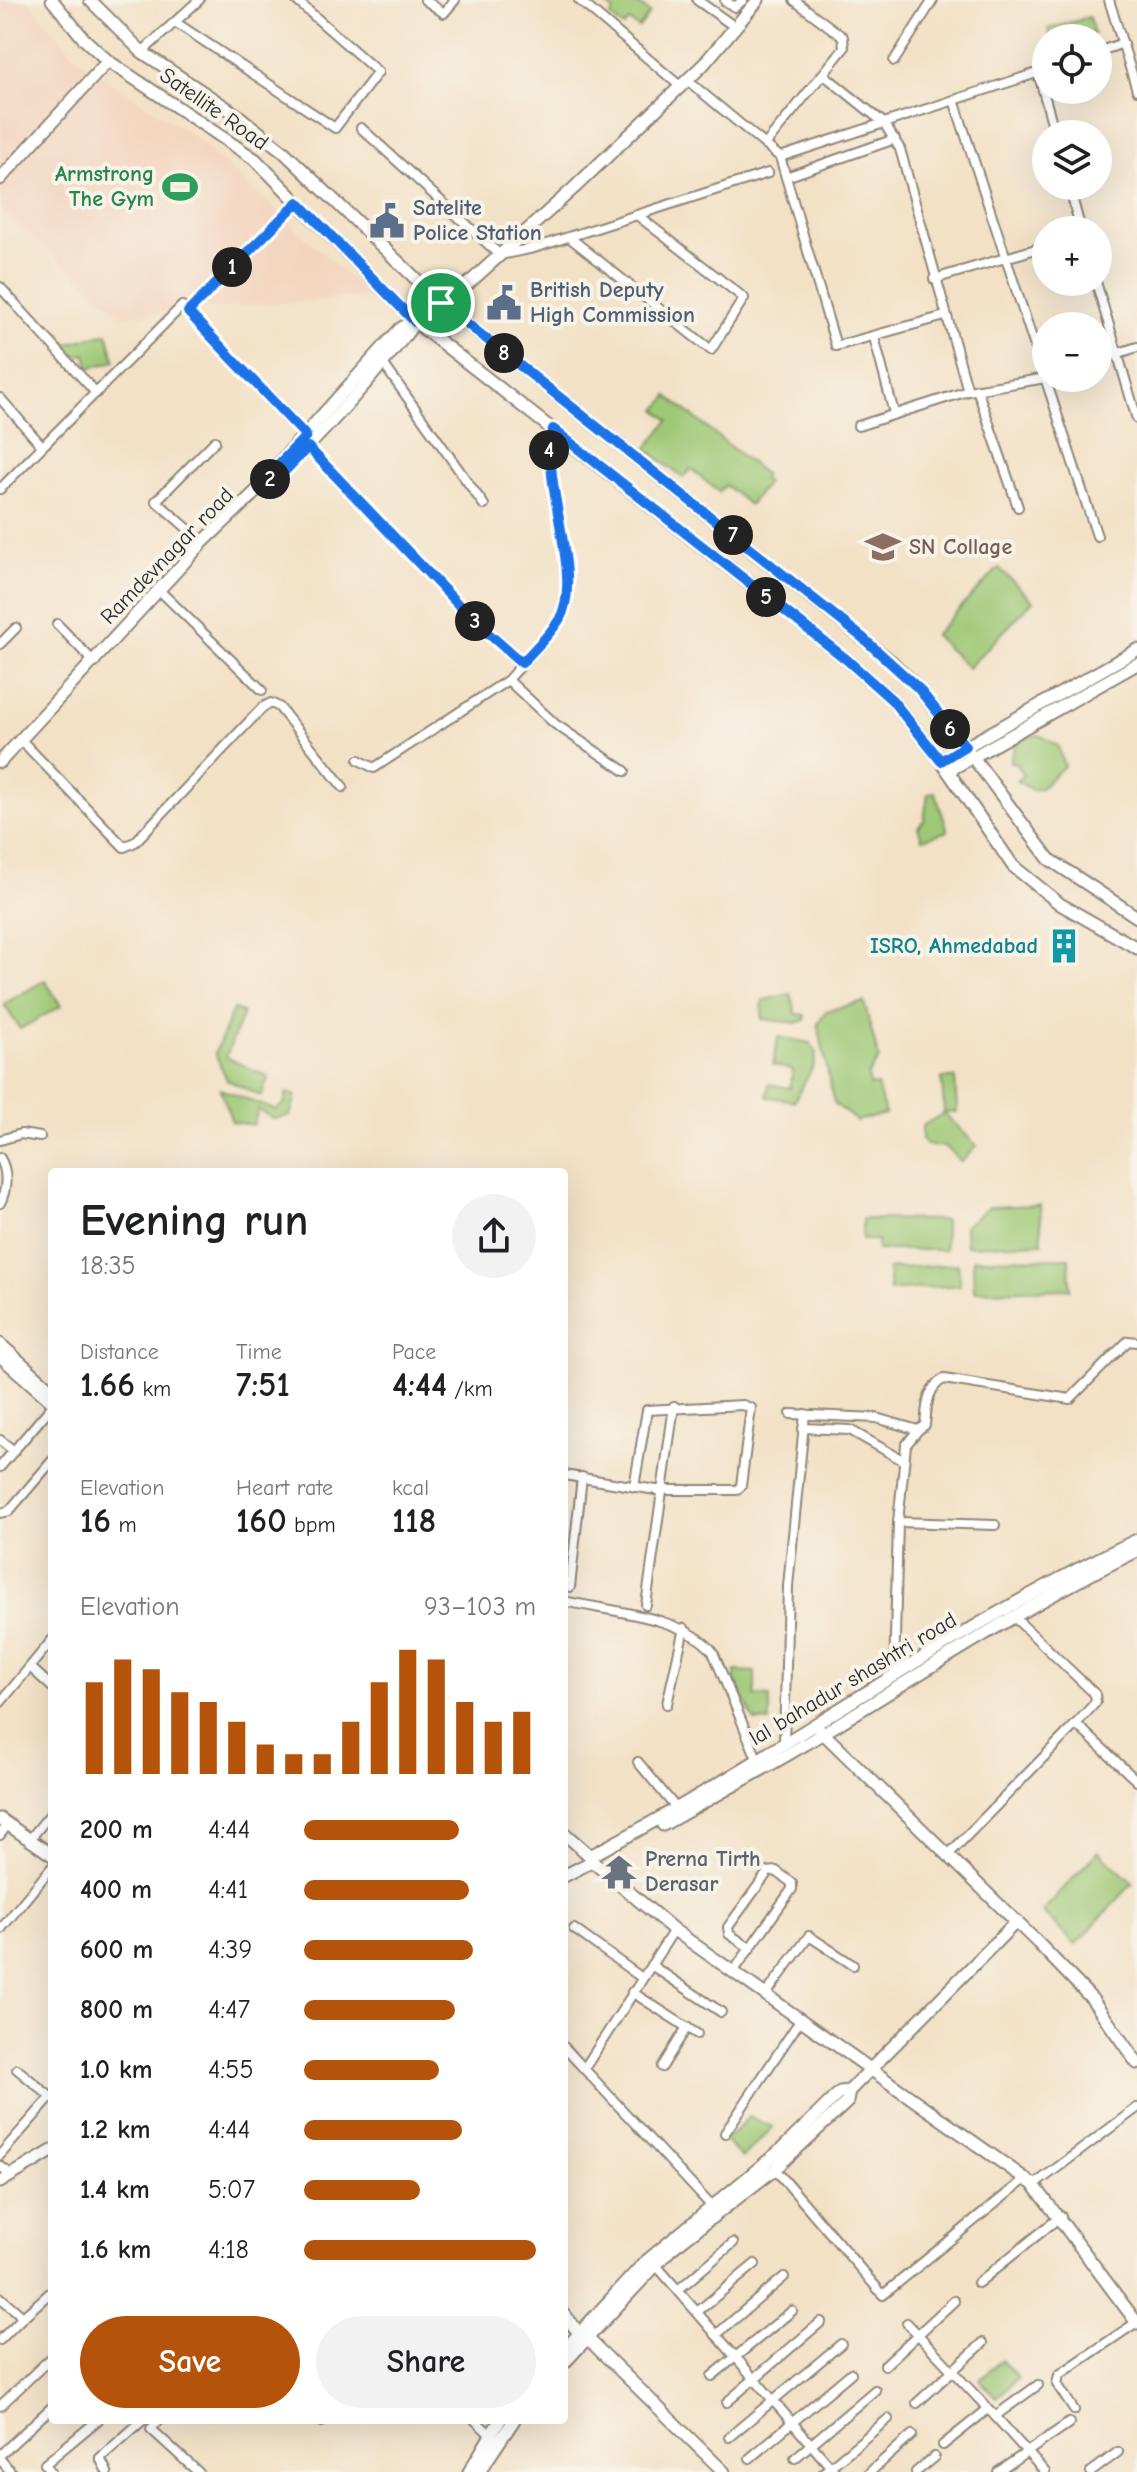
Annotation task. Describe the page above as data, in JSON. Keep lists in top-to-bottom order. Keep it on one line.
{"streets":{"street":["Satellite Road","Ramdevnagar road","lal bahadur shashtri road"]},"crossings":[["Satellite Road","Ramdevnagar road"]],"places":{"sports":["Armstrong The Gym"],"public building":["Satelite Police Station","British Deputy High Commission"],"school or university":["SN Collage"],"building":["ISRO, Ahmedabad"],"temple":["Prerna Tirth Derasar"]},"page":{"map_buttons":["+","−"],"pins":["1","8","4","2","7","5","3","6"],"heading":["Evening run","18:35"],"stats":[["Distance","1.66 km"],["Time","7:51"],["Pace","4:44 /km"],["Elevation","16 m"],["Heart rate","160 bpm"],["kcal","118"]],"chart":["Elevation","93–103 m"],"list":[{"name":"200 m","note":"4:44"},{"name":"400 m","note":"4:41"},{"name":"600 m","note":"4:39"},{"name":"800 m","note":"4:47"},{"name":"1.0 km","note":"4:55"},{"name":"1.2 km","note":"4:44"},{"name":"1.4 km","note":"5:07"},{"name":"1.6 km","note":"4:18"}],"buttons":["Save","Share"]}}
